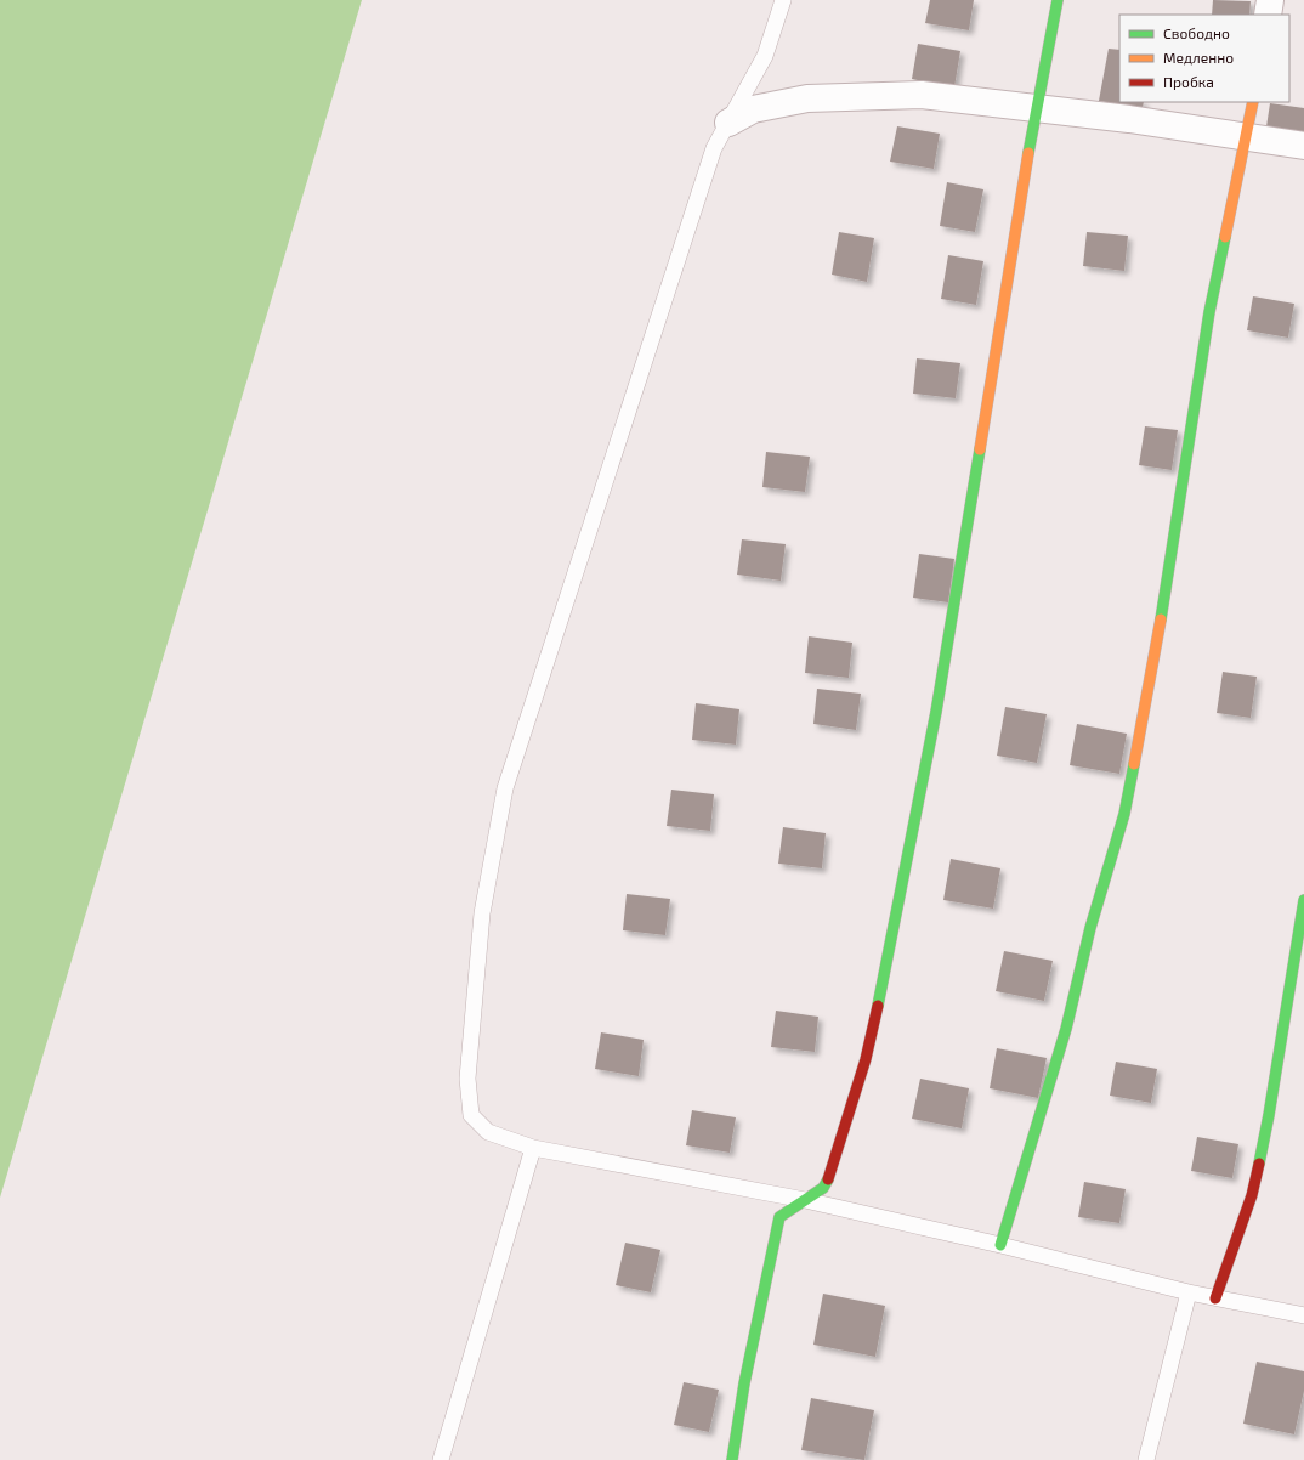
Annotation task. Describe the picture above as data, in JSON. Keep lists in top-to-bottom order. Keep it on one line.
{"legend":["Свободно","Медленно","Пробка"]}
